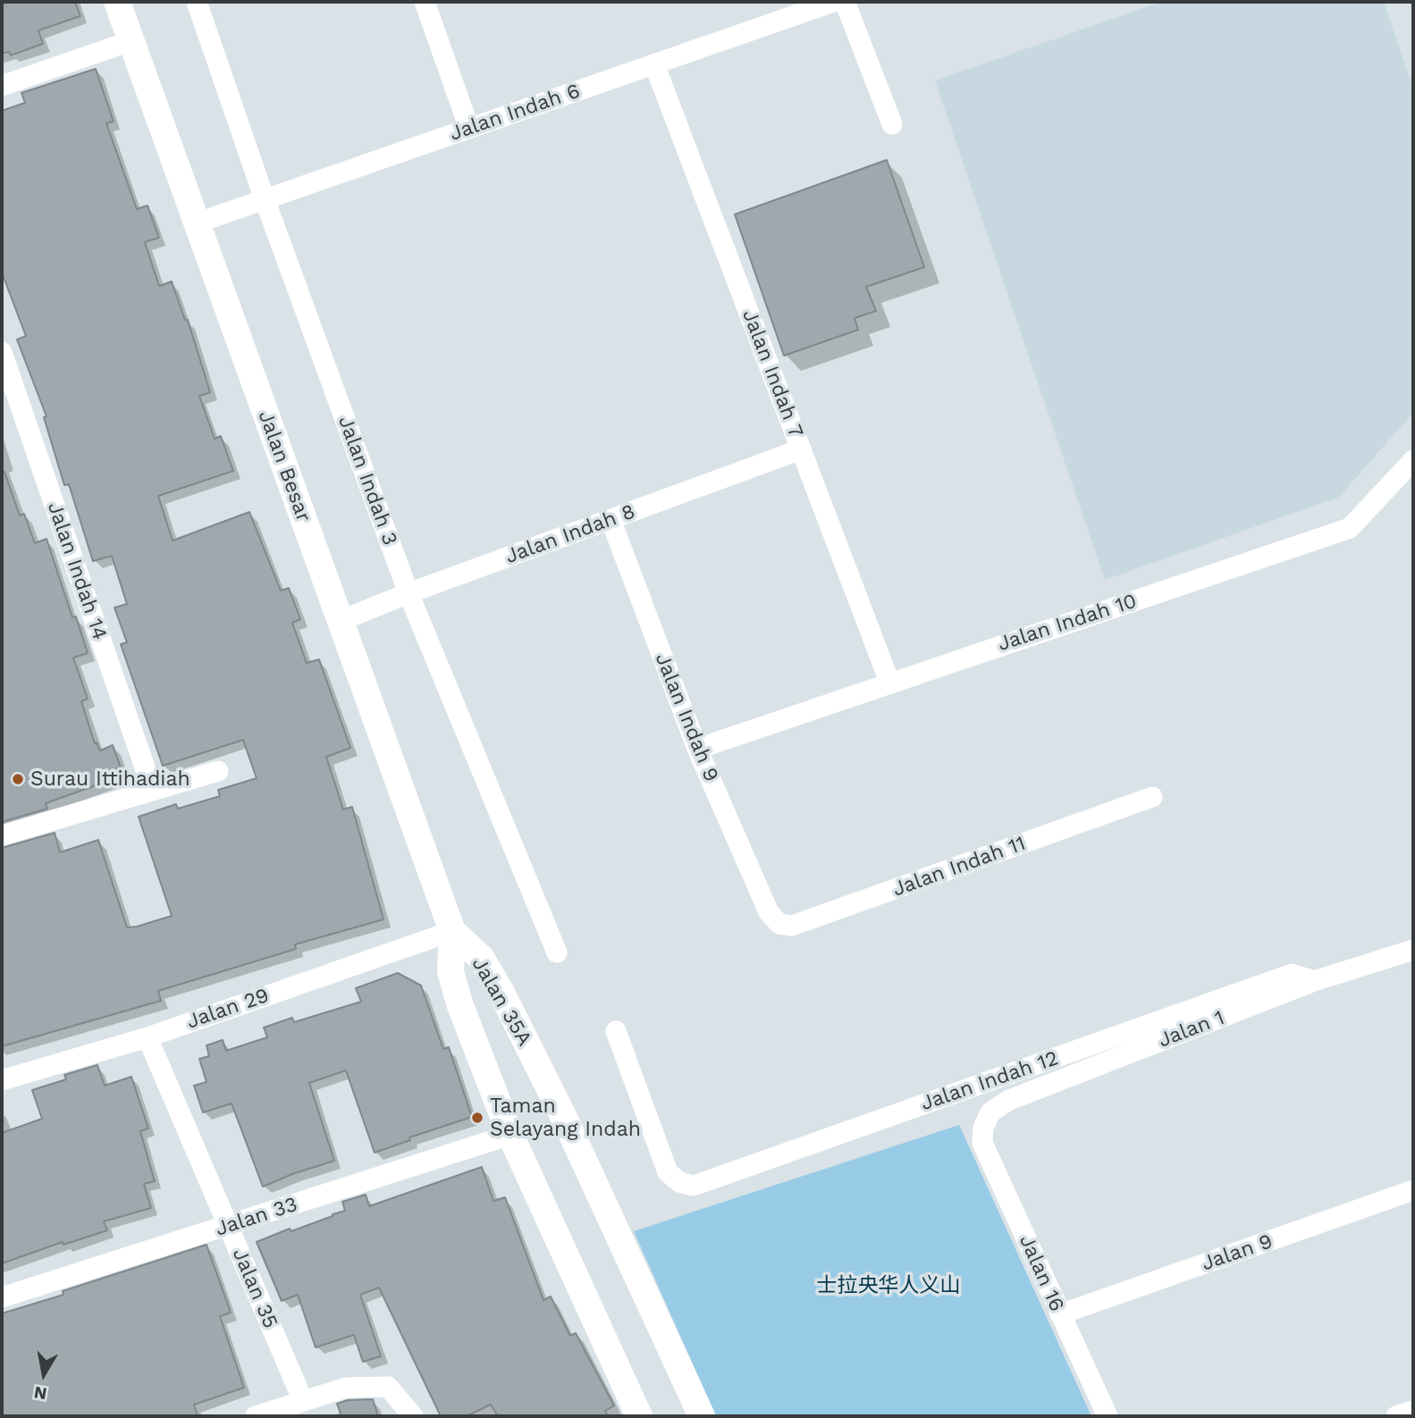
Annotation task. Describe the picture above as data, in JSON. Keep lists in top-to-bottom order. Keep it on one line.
{"streets":{"street":["Jalan Indah 6","Jalan Indah 7","Jalan Besar","Jalan Indah 3","Jalan Indah 8","Jalan Indah 14","Jalan Indah 10","Jalan Indah 9","Jalan Indah 11","Jalan 35A","Jalan 29","Jalan 1","Jalan Indah 12","Jalan 33","Jalan 9","Jalan 16","Jalan 35"]},"crossings":[["Jalan Indah 6","Jalan Indah 7"],["Jalan Indah 6","Jalan Besar"],["Jalan Indah 6","Jalan Indah 3"],["Jalan Indah 7","Jalan Indah 8"],["Jalan Indah 7","Jalan Indah 10"],["Jalan Besar","Jalan Indah 8"],["Jalan Besar","Jalan 35A"],["Jalan Besar","Jalan 29"],["Jalan Indah 3","Jalan Indah 8"],["Jalan Indah 8","Jalan Indah 9"],["Jalan Indah 10","Jalan Indah 9"],["Jalan Indah 9","Jalan Indah 11"],["Jalan 35A","Jalan 29"],["Jalan 35A","Jalan 33"],["Jalan 29","Jalan 35"],["Jalan 1","Jalan Indah 12"],["Jalan 1","Jalan 16"],["Jalan 33","Jalan 35"],["Jalan 9","Jalan 16"]],"parks":["士拉央华人义山"],"places":["Surau Ittihadiah","Taman Selayang Indah"],"north":"bottom"}
